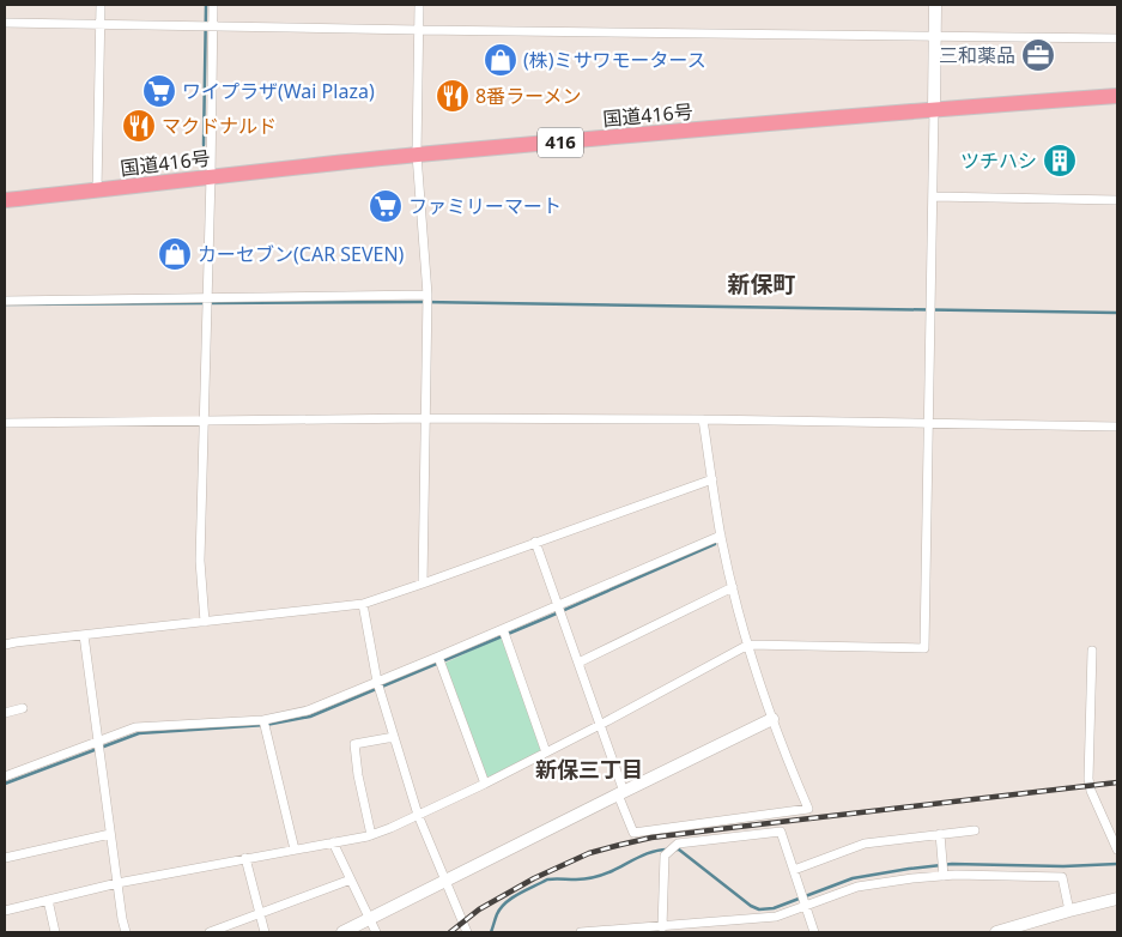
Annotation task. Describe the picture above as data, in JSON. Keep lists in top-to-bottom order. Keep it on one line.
{"streets":{"highway":["国道416号","416"]},"districts":["新保町","新保三丁目"],"places":{"office":["三和薬品"],"shop":["(株)ミサワモータース","カーセブン(CAR SEVEN)"],"supermarket":["ワイプラザ(Wai Plaza)","ファミリーマート"],"restaurant":["8番ラーメン","マクドナルド"],"building":["ツチハシ"]}}
